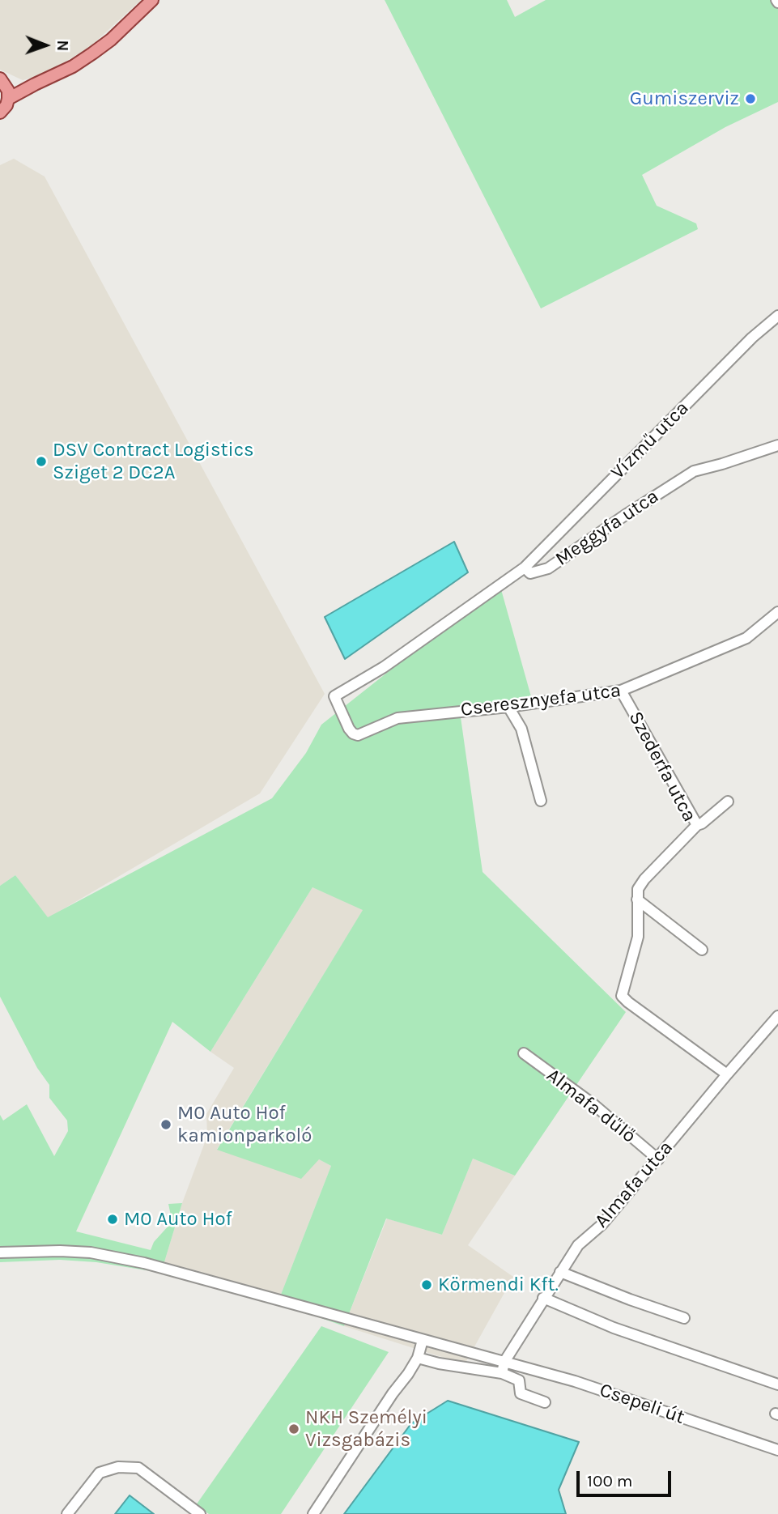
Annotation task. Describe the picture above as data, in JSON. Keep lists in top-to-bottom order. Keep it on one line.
{"streets":{"street":["Vízmű utca","Meggyfa utca","Cseresznyefa utca","Szederfa utca","Almafa dűlő","Almafa utca","Csepeli út"]},"crossings":[["Vízmű utca","Meggyfa utca"],["Vízmű utca","Cseresznyefa utca"],["Meggyfa utca","Cseresznyefa utca"],["Cseresznyefa utca","Szederfa utca"],["Szederfa utca","Almafa utca"],["Almafa dűlő","Almafa utca"],["Almafa utca","Csepeli út"]],"places":["Gumiszerviz","DSV Contract Logistics Sziget 2 DC2A","M0 Auto Hof kamionparkoló","M0 Auto Hof","Körmendi Kft.","NKH Személyi Vizsgabázis"],"scale_bar":"100 m","north":"right"}
